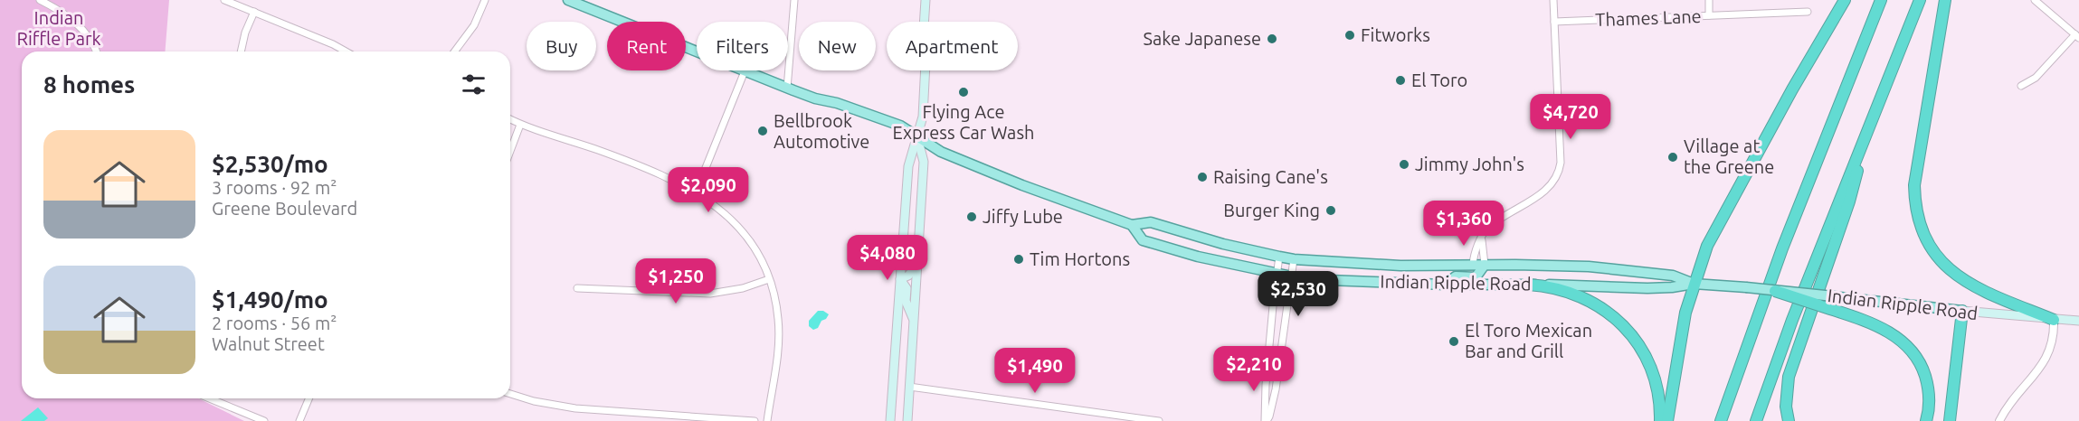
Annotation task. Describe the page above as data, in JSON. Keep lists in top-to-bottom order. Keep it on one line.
{"streets":{"main road":["Indian Ripple Road"],"street":["Thames Lane"]},"parks":["Indian Riffle Park"],"places":["Fitworks","Sake Japanese","El Toro","Flying Ace Express Car Wash","Bellbrook Automotive","Village at the Greene","Jimmy John's","Raising Cane's","Burger King","Jiffy Lube","Tim Hortons","El Toro Mexican Bar and Grill"],"page":{"chip":["Buy","Rent","Filters","New","Apartment"],"heading":"8 homes","price":["$4,720","$2,090","$1,360","$4,080","$1,250","$2,530","$2,210","$1,490"],"list":[{"name":"$2,530/mo","note":"3 rooms · 92 m² · Greene Boulevard"},{"name":"$1,490/mo","note":"2 rooms · 56 m² · Walnut Street"}]}}
